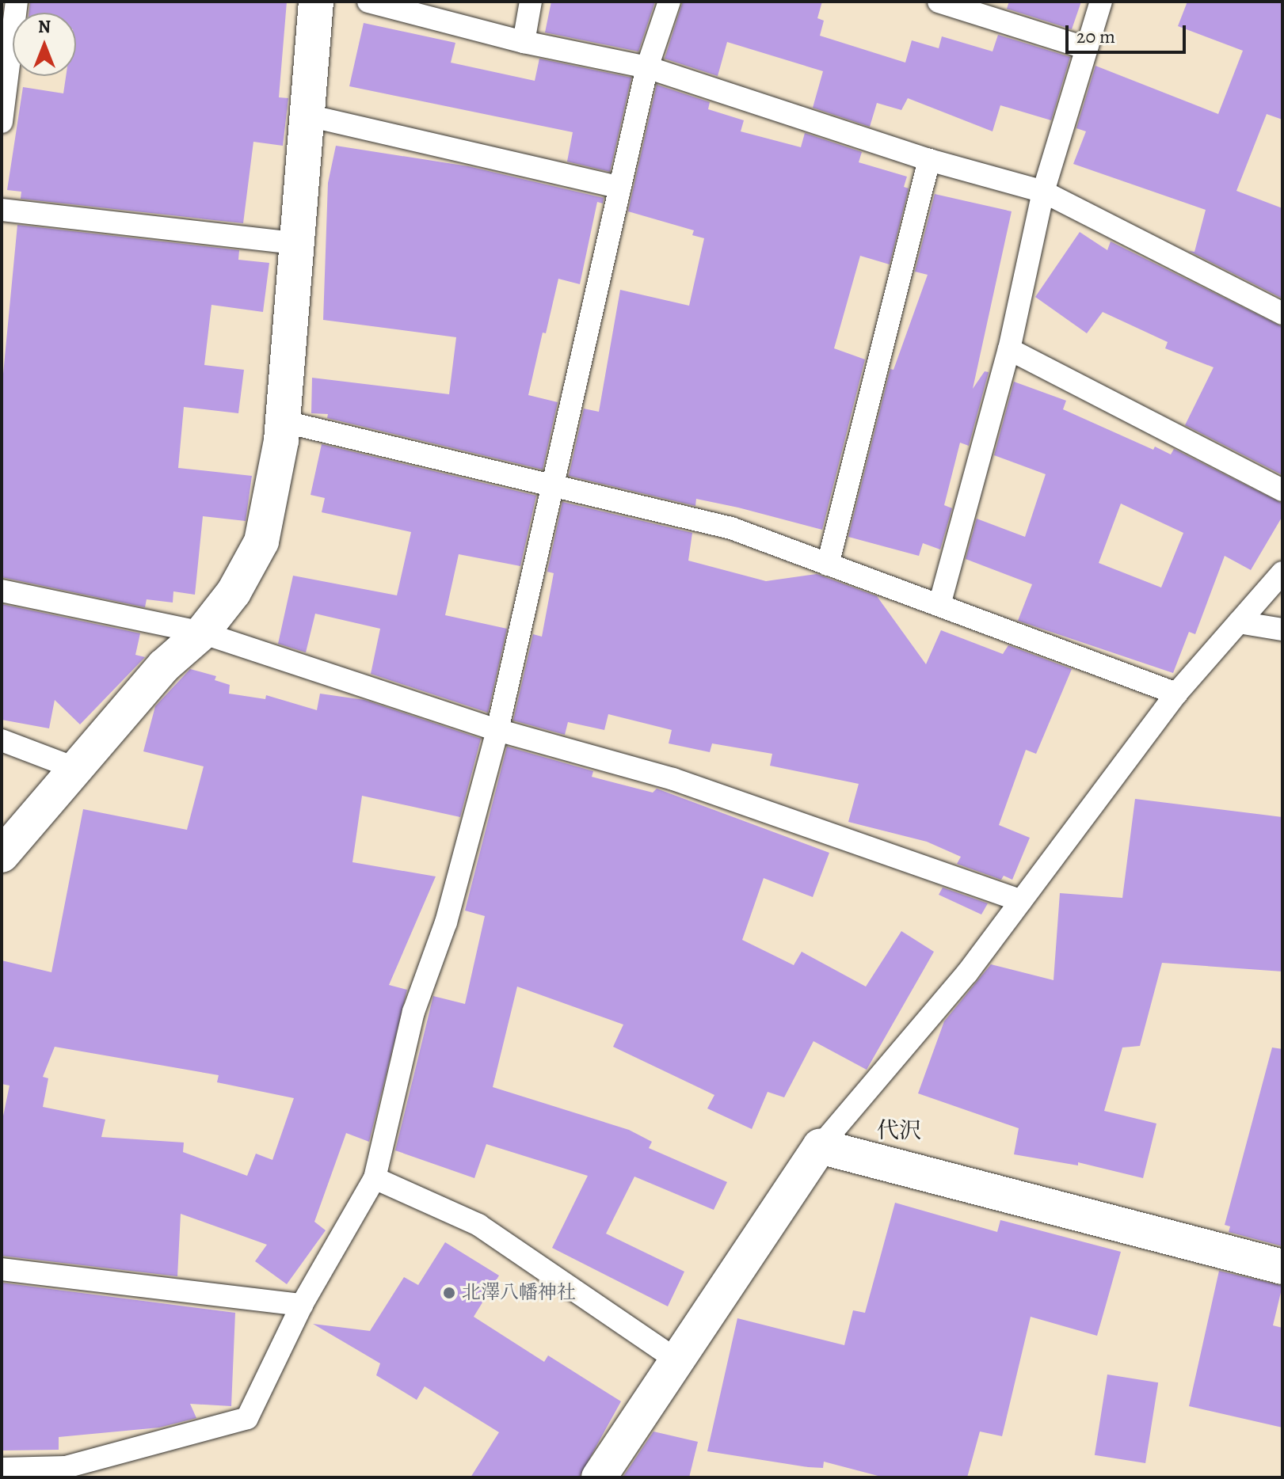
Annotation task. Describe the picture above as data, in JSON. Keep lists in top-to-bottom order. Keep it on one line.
{"districts":["代沢"],"places":["北澤八幡神社"],"scale_bar":"20 m","north":"top"}
